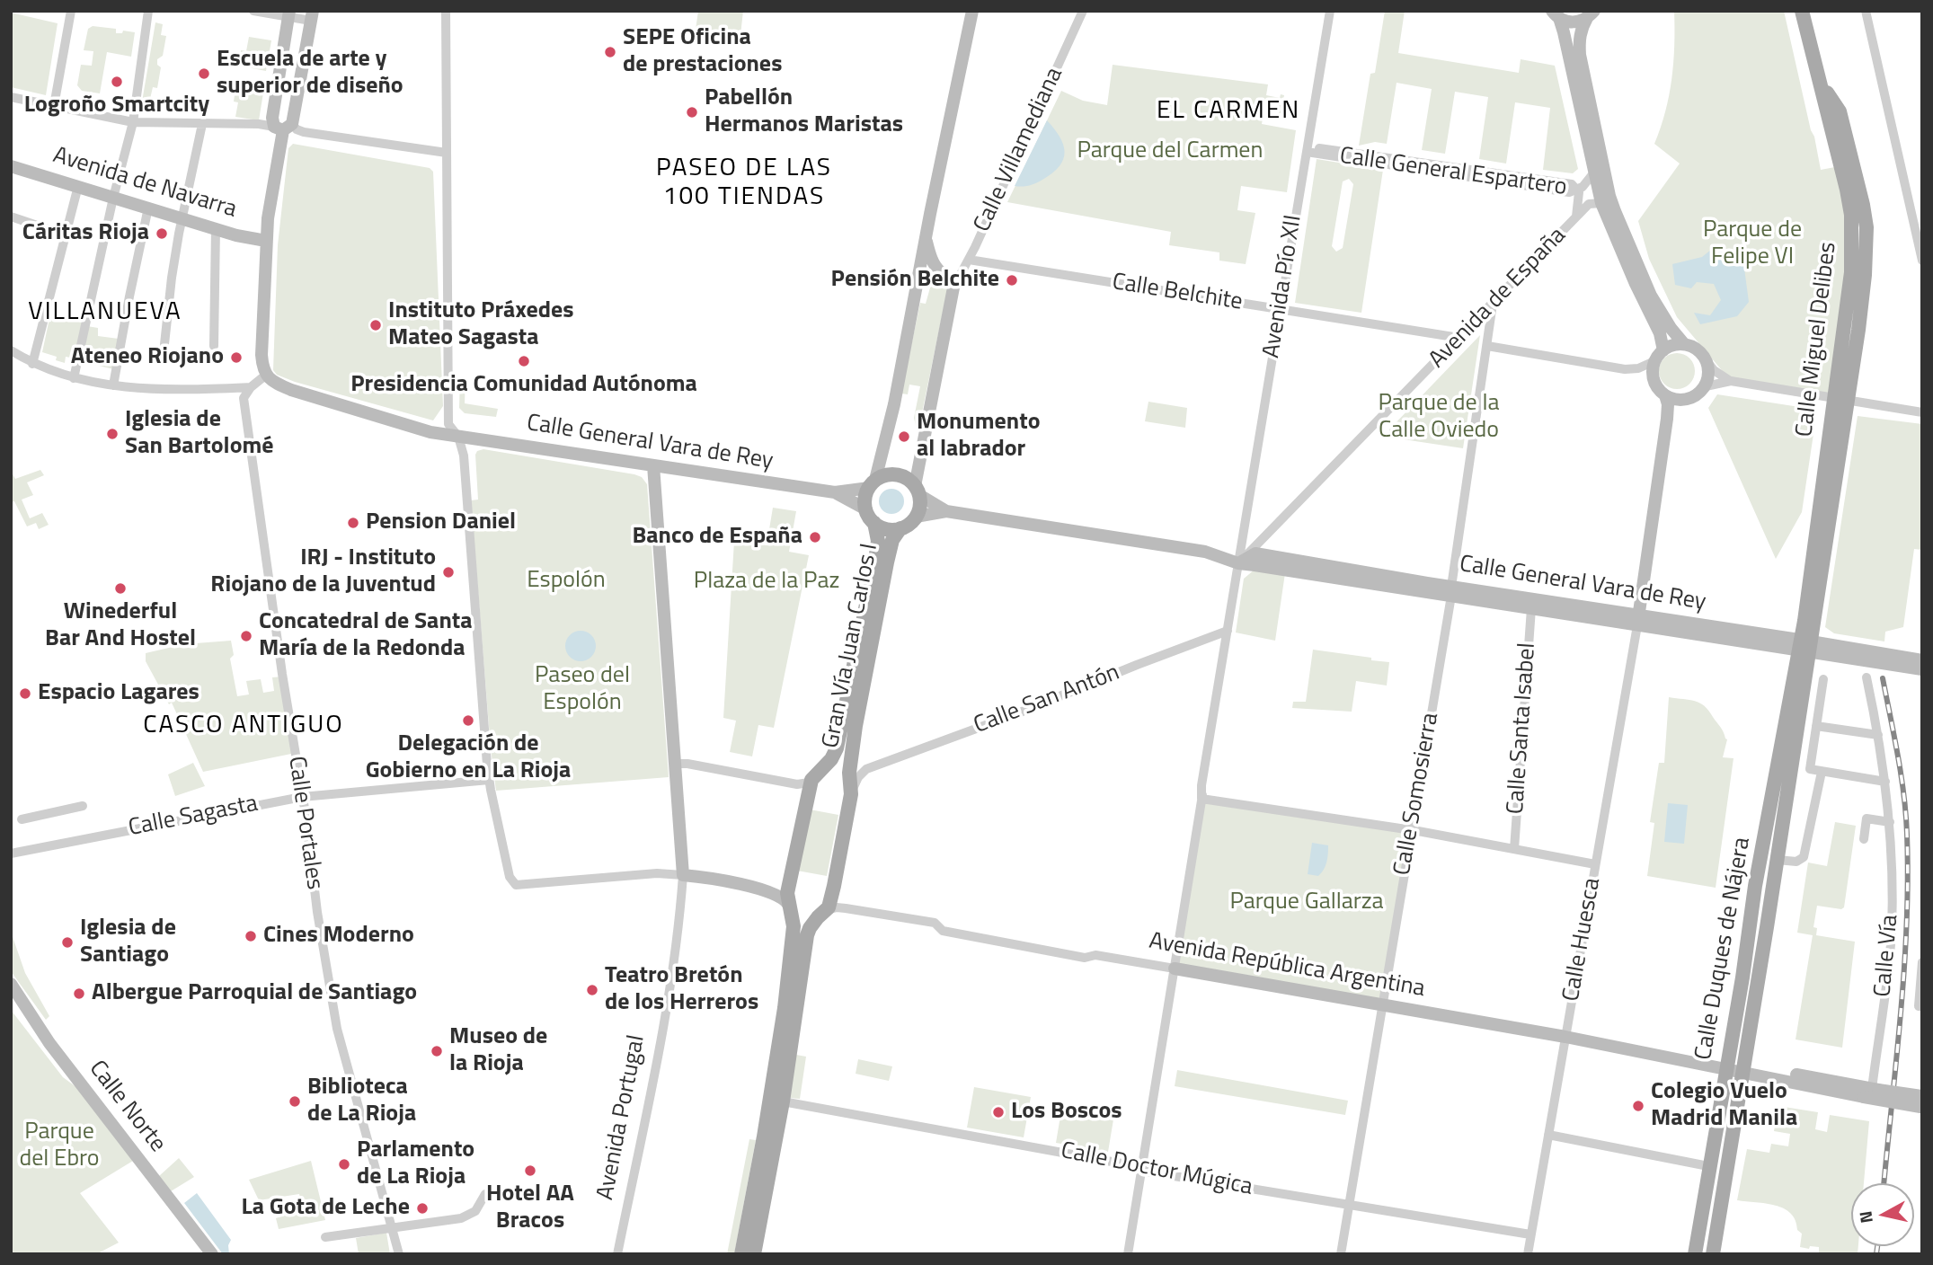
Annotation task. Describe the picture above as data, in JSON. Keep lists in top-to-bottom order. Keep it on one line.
{"streets":{"main road":["Avenida de Navarra","Calle Miguel Delibes","Calle General Vara de Rey","Gran Vía Juan Carlos I","Calle Duques de Nájera","Avenida República Argentina","Calle Norte","Avenida Portugal"],"street":["Calle Villamediana","Calle General Espartero","Avenida Pío XII","Calle Belchite","Avenida de España","Calle San Antón","Calle Santa Isabel","Calle Somosierra","Calle Sagasta","Calle Portales","Calle Huesca","Calle Vía","Calle Doctor Múgica"]},"crossings":[["Calle Villamediana","Calle Belchite"],["Calle General Espartero","Avenida Pío XII"],["Avenida Pío XII","Calle Belchite"],["Avenida Pío XII","Avenida de España"],["Avenida Pío XII","Calle General Vara de Rey"],["Avenida Pío XII","Calle San Antón"],["Avenida Pío XII","Avenida República Argentina"],["Avenida Pío XII","Calle Doctor Múgica"],["Calle Belchite","Avenida de España"],["Avenida de España","Calle General Vara de Rey"],["Avenida de España","Calle Somosierra"],["Calle Miguel Delibes","Calle General Vara de Rey"],["Calle Miguel Delibes","Calle Duques de Nájera"],["Calle General Vara de Rey","Gran Vía Juan Carlos I"],["Calle General Vara de Rey","Calle Santa Isabel"],["Calle General Vara de Rey","Calle Somosierra"],["Calle General Vara de Rey","Calle Huesca"],["Calle General Vara de Rey","Calle Duques de Nájera"],["Calle General Vara de Rey","Avenida Portugal"],["Gran Vía Juan Carlos I","Calle San Antón"],["Gran Vía Juan Carlos I","Avenida República Argentina"],["Gran Vía Juan Carlos I","Calle Doctor Múgica"],["Calle Somosierra","Avenida República Argentina"],["Calle Somosierra","Calle Doctor Múgica"],["Calle Sagasta","Calle Portales"],["Calle Huesca","Avenida República Argentina"],["Calle Huesca","Calle Doctor Múgica"],["Calle Duques de Nájera","Avenida República Argentina"],["Calle Vía","Avenida República Argentina"]],"districts":["EL CARMEN","PASEO DE LAS 100 TIENDAS","VILLANUEVA","CASCO ANTIGUO"],"parks":["Parque del Carmen","Parque de Felipe VI","Parque de la Calle Oviedo","Espolón","Plaza de la Paz","Paseo del Espolón","Parque Gallarza","Parque del Ebro"],"places":["SEPE Oficina de prestaciones","Escuela de arte y superior de diseño","Logroño Smartcity","Pabellón Hermanos Maristas","Cáritas Rioja","Pensión Belchite","Instituto Práxedes Mateo Sagasta","Ateneo Riojano","Presidencia Comunidad Autónoma","Iglesia de San Bartolomé","Monumento al labrador","Pension Daniel","Banco de España","IRJ - Instituto Riojano de la Juventud","Winederful Bar And Hostel","Concatedral de Santa María de la Redonda","Espacio Lagares","Delegación de Gobierno en La Rioja","Cines Moderno","Iglesia de Santiago","Teatro Bretón de los Herreros","Albergue Parroquial de Santiago","Museo de la Rioja","Biblioteca de La Rioja","Colegio Vuelo Madrid Manila","Los Boscos","Parlamento de La Rioja","Hotel AA Bracos","La Gota de Leche"],"north":"left"}
